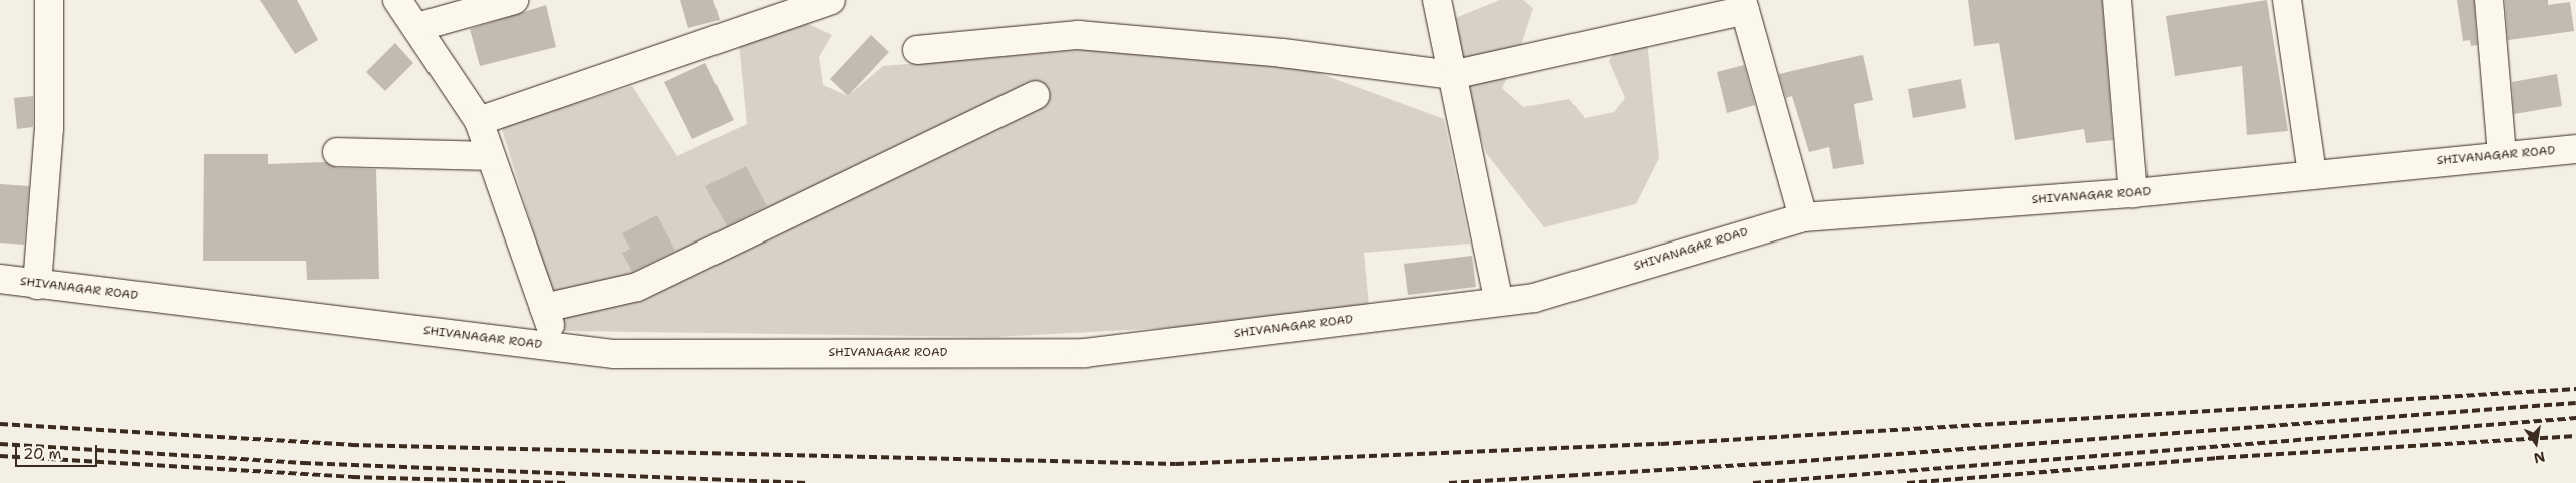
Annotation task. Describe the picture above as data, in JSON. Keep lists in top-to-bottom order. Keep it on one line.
{"streets":{"street":["SHIVANAGAR ROAD"]},"scale_bar":"20 m","north":"bottom"}
